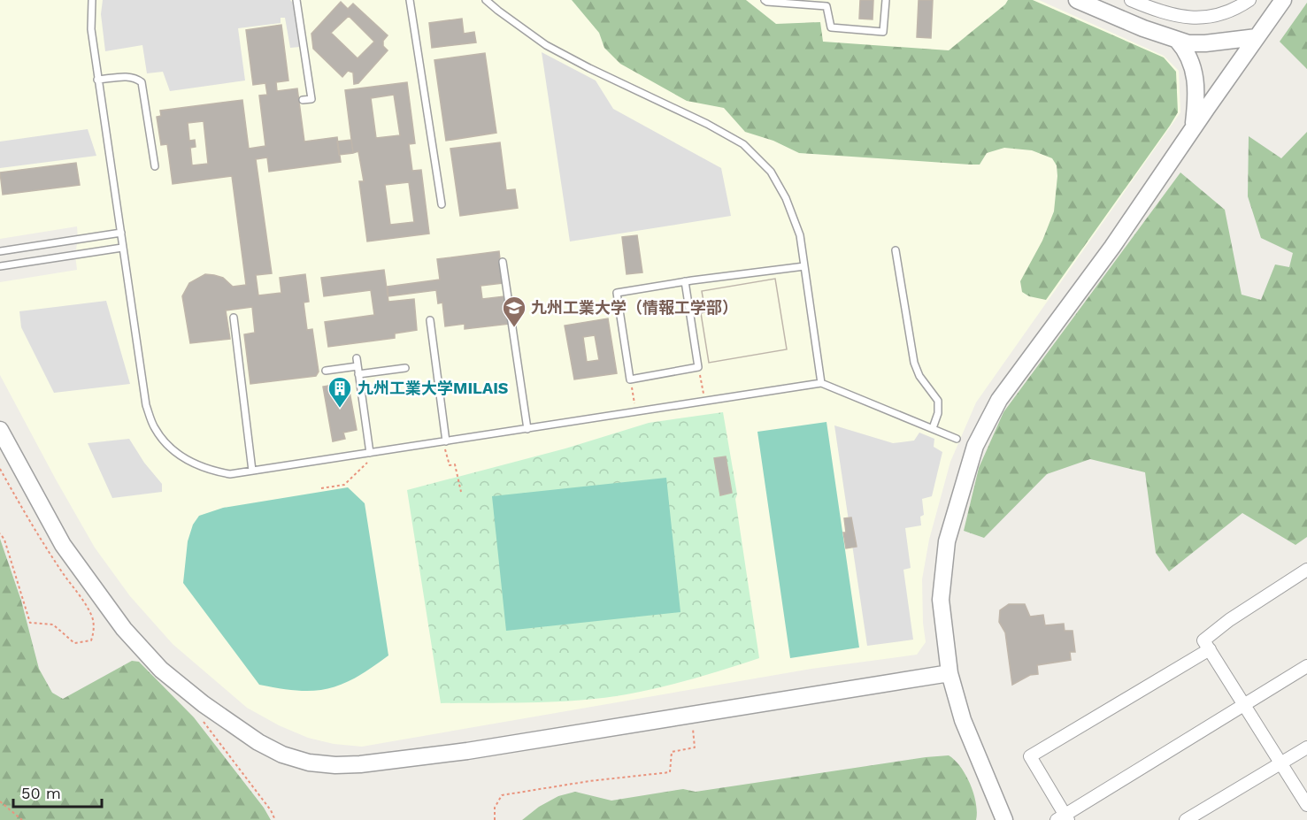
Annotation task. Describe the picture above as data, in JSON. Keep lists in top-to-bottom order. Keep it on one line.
{"places":{"school or university":["九州工業大学（情報工学部）"],"building":["九州工業大学MILAIS"]},"scale_bar":"50 m"}
